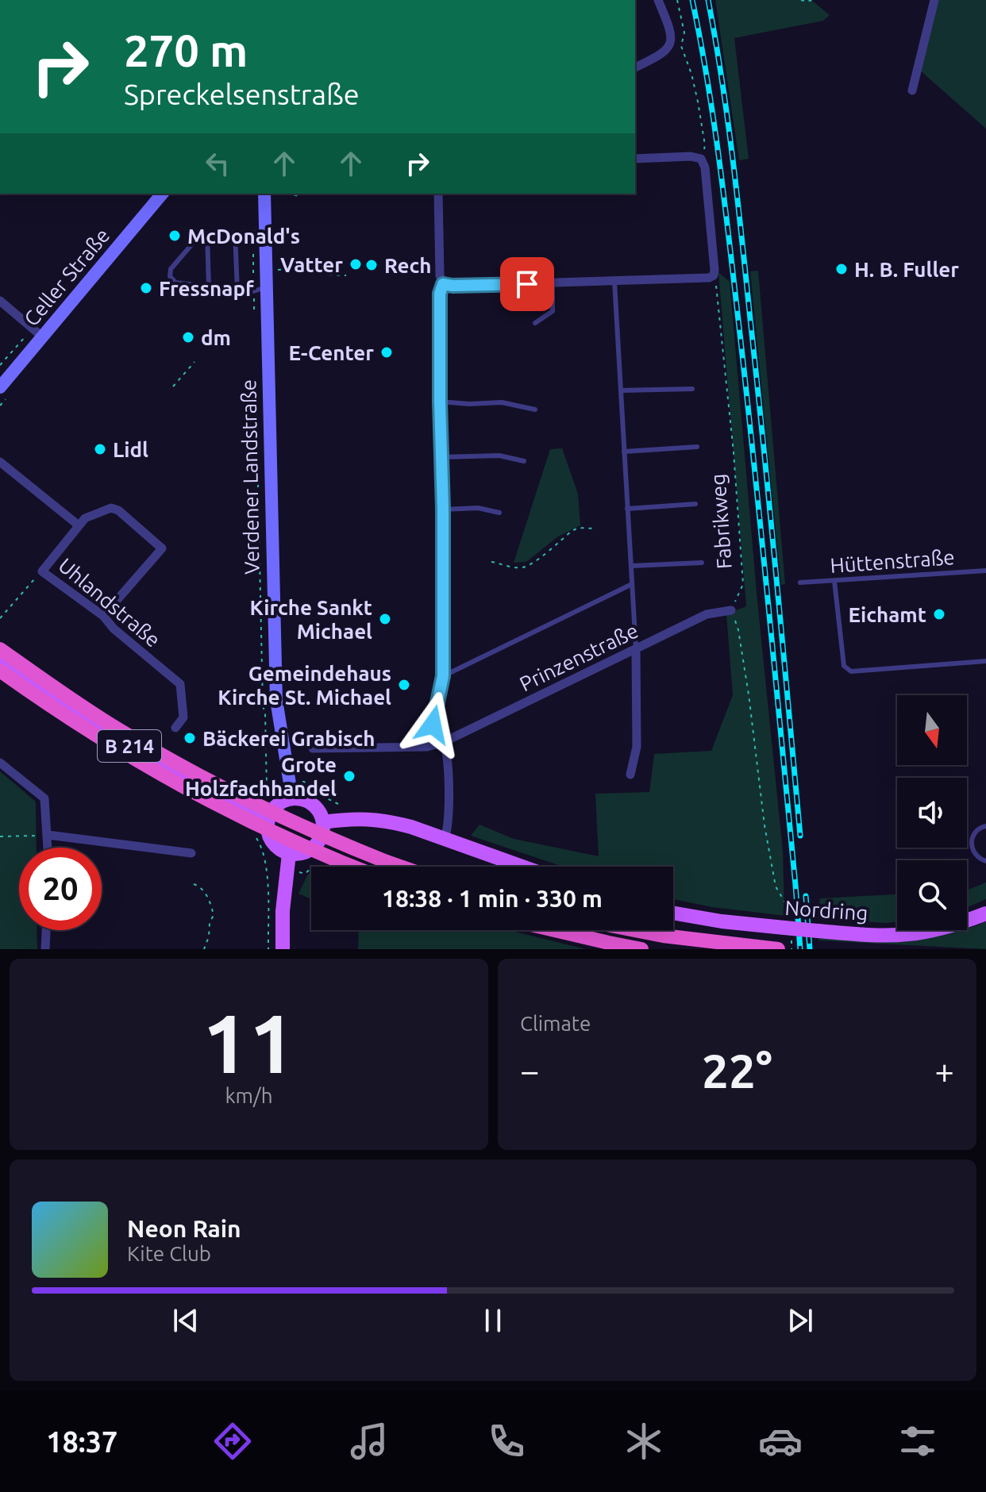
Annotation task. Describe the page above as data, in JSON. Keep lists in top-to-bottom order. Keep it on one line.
{"streets":{"main road":["Celler Straße","Verdener Landstraße","B 214","Nordring"],"street":["Uhlandstraße","Prinzenstraße"],"lane":["Hüttenstraße"],"path":["Fabrikweg"]},"crossings":[["Verdener Landstraße","B 214"],["Fabrikweg","Prinzenstraße"]],"places":["McDonald's","Vatter","Rech","H. B. Fuller","Fressnapf","dm","E-Center","Lidl","Eichamt","Kirche Sankt Michael","Gemeindehaus Kirche St. Michael","Bäckerei Grabisch","Grote Holzfachhandel"],"north":"bottom","page":{"turn":["270 m","Spreckelsenstraße"],"limit":"20","trip":"18:38 · 1 min · 330 m","tile":[["11","km/h"],"Climate"],"heat":["−","22°","+"],"song":["Neon Rain","Kite Club"],"tabs":"18:37"}}
